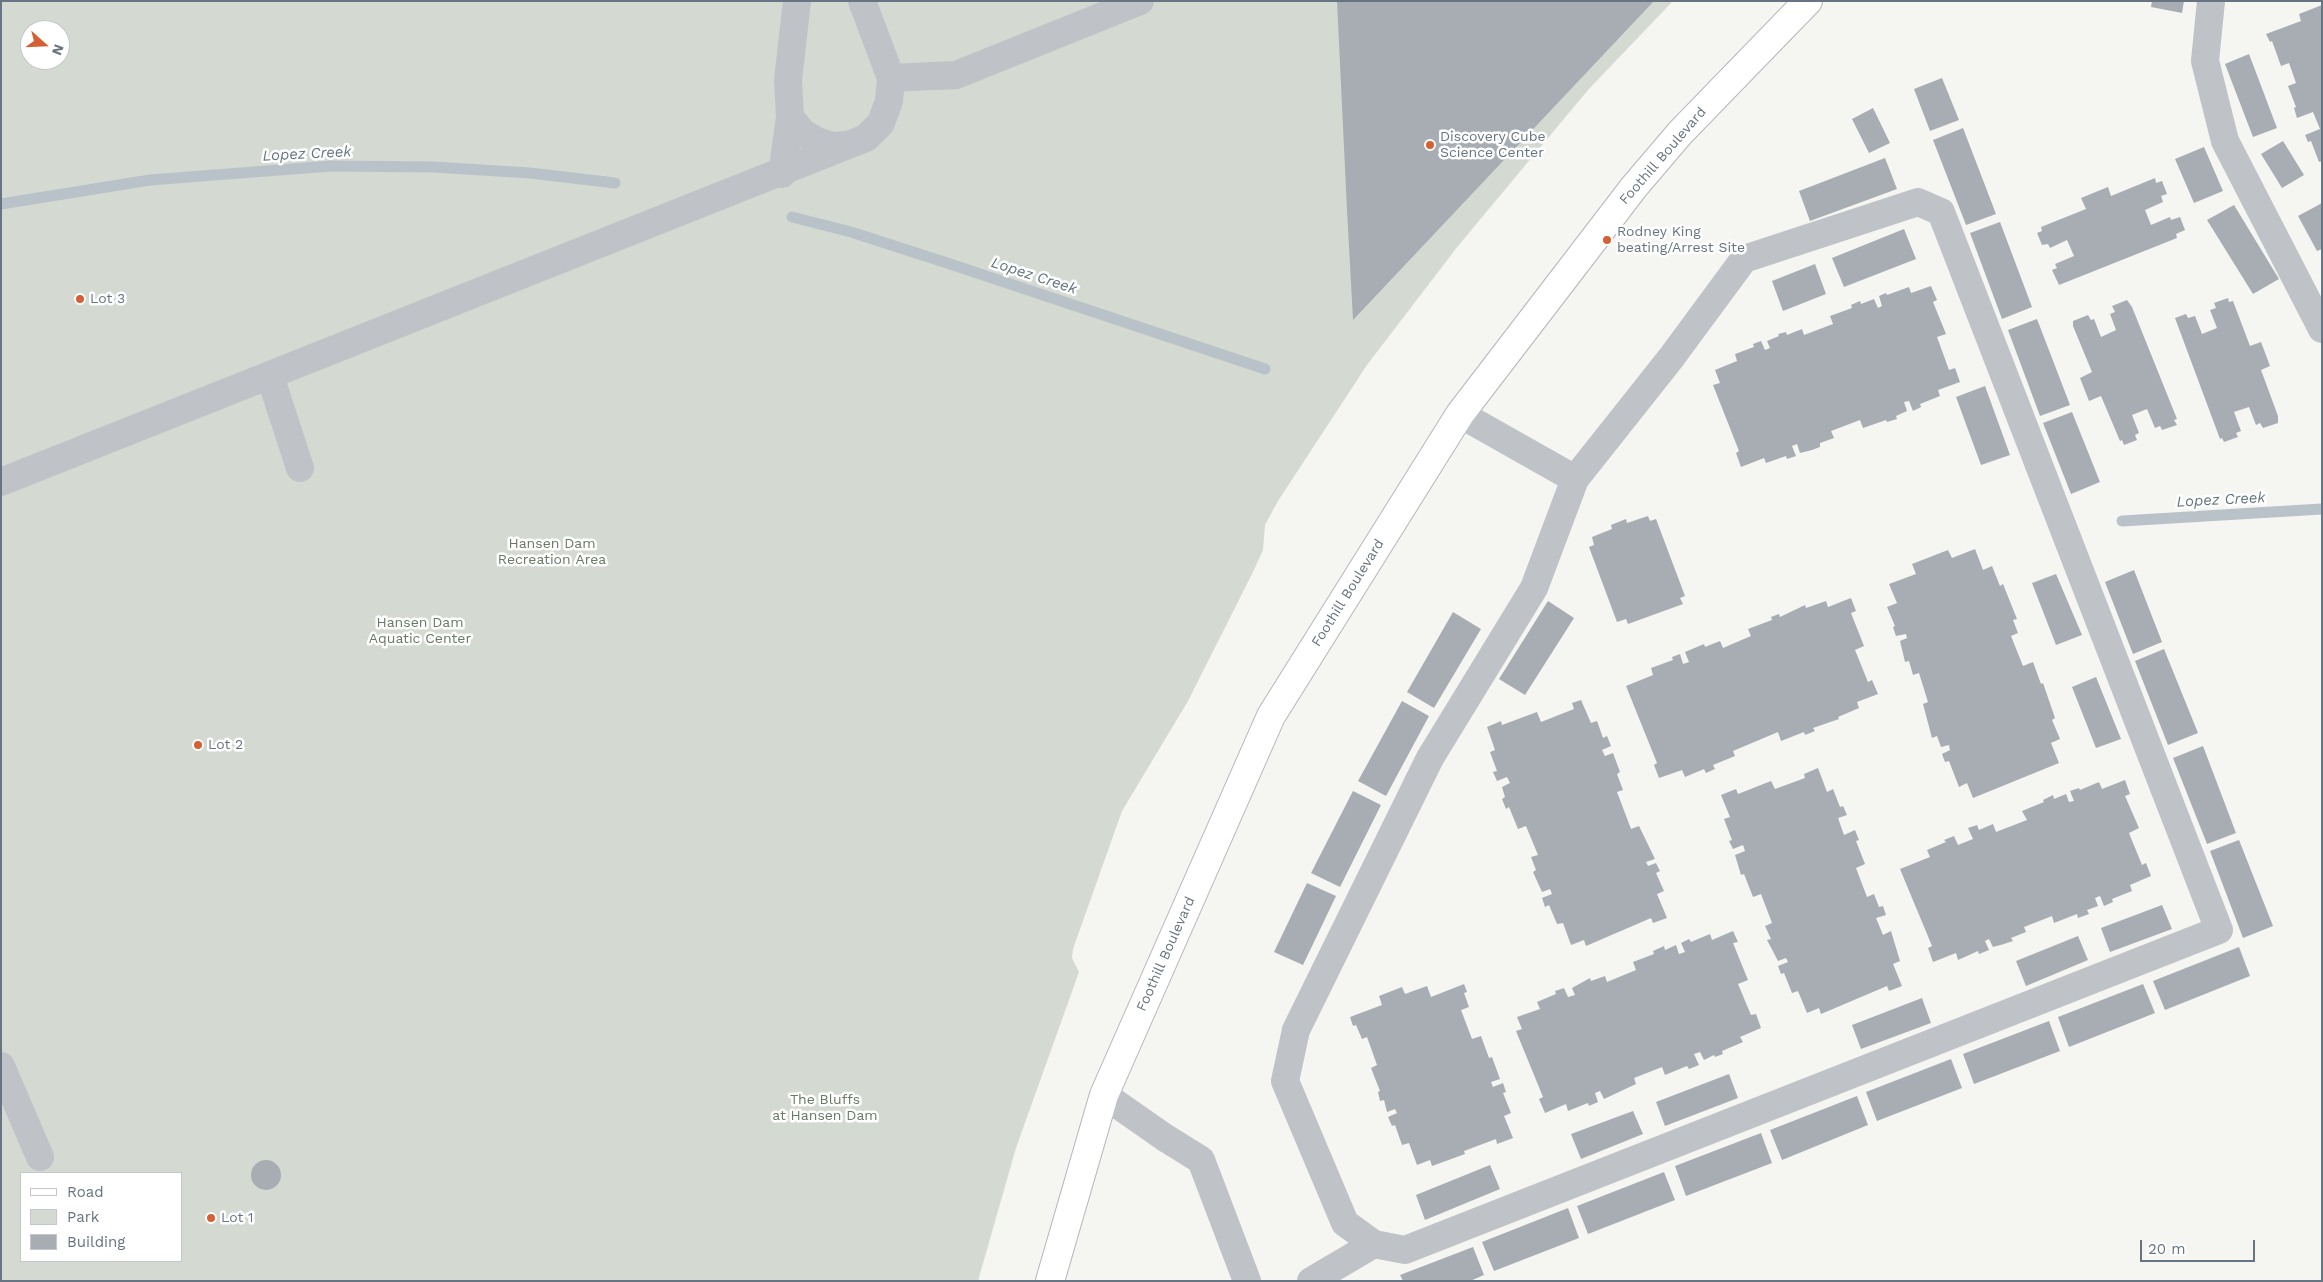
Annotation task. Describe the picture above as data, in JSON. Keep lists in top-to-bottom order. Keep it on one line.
{"streets":{"main road":["Foothill Boulevard"]},"water":["Lopez Creek"],"parks":["Hansen Dam Recreation Area","Hansen Dam Aquatic Center","The Bluffs at Hansen Dam"],"places":["Discovery Cube Science Center","Rodney King beating/Arrest Site","Lot 3","Lot 2","Lot 1"],"legend":["Road","Park","Building"],"scale_bar":"20 m","north":"right"}
